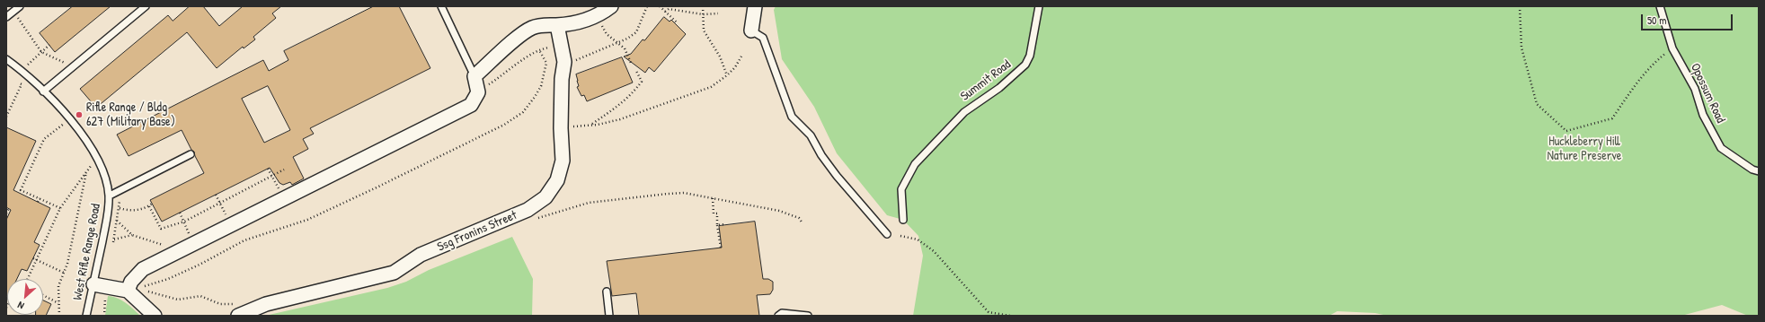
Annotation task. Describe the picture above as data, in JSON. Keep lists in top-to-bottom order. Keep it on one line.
{"streets":{"street":["Ssg Fronins Street"],"lane":["Summit Road","Opossum Road","West Rifle Range Road"]},"parks":["Huckleberry Hill Nature Preserve"],"places":["Rifle Range / Bldg 627 (Military Base)"],"scale_bar":"50 m","north":"bottom left"}
